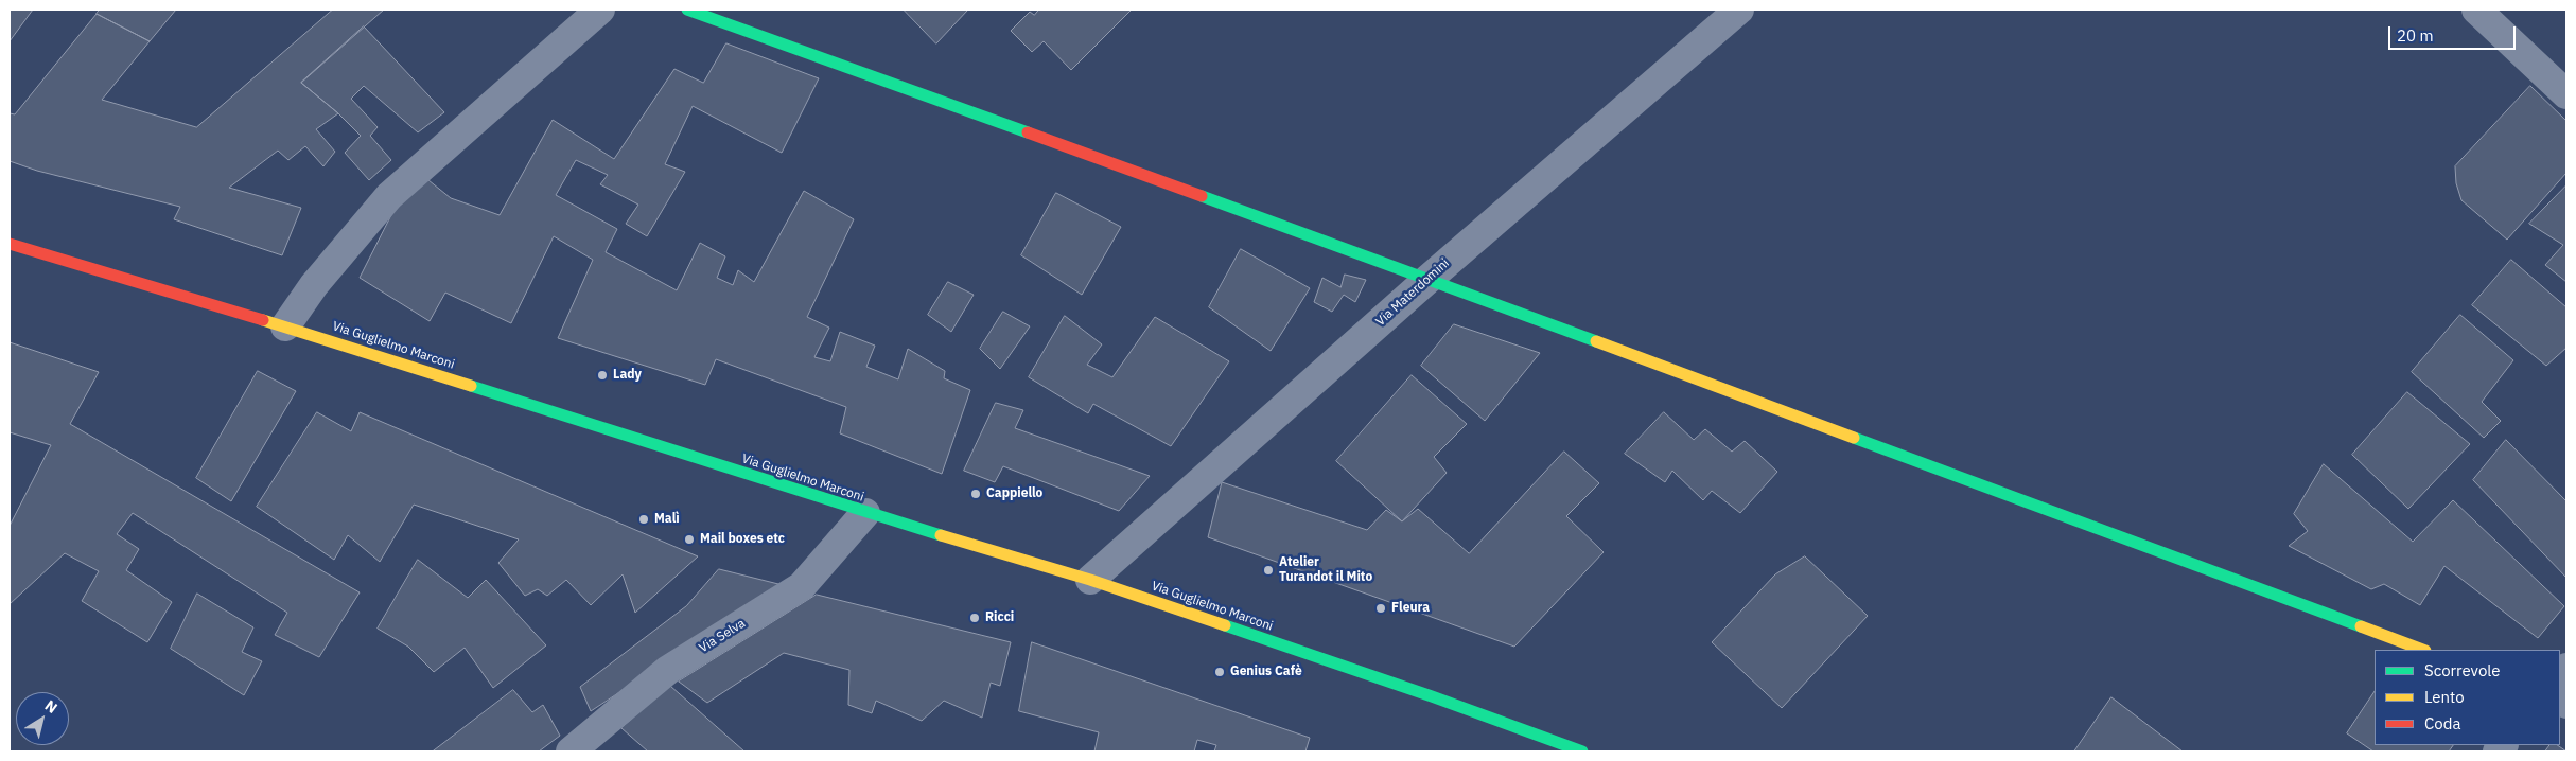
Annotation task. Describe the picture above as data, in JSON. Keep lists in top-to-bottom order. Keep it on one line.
{"streets":{"street":["Via Materdomini","Via Guglielmo Marconi","Via Selva"]},"crossings":[["Via Materdomini","Via Guglielmo Marconi"],["Via Guglielmo Marconi","Via Selva"]],"places":["Lady","Cappiello","Malì","Mail boxes etc","Atelier Turandot il Mito","Fleura","Ricci","Genius Cafè"],"legend":["Scorrevole","Lento","Coda"],"scale_bar":"20 m","north":"top right"}
